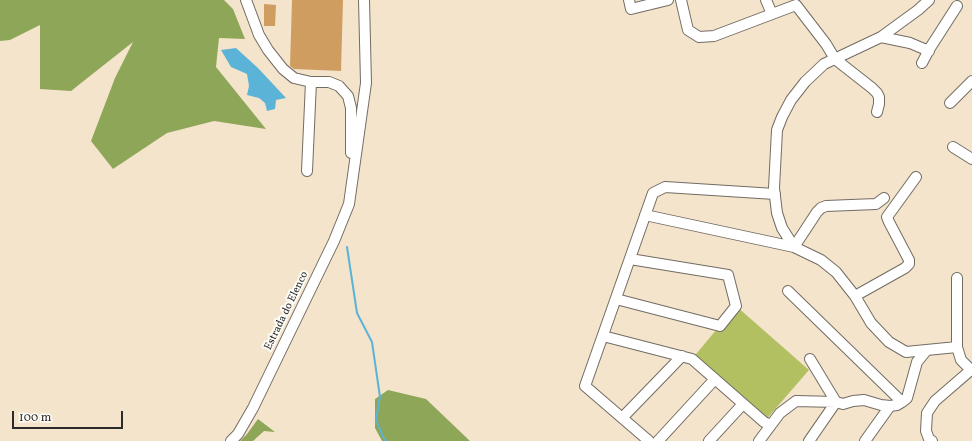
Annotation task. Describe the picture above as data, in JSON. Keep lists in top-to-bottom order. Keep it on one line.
{"streets":{"street":["Estrada do Elenco"]},"scale_bar":"100 m"}
